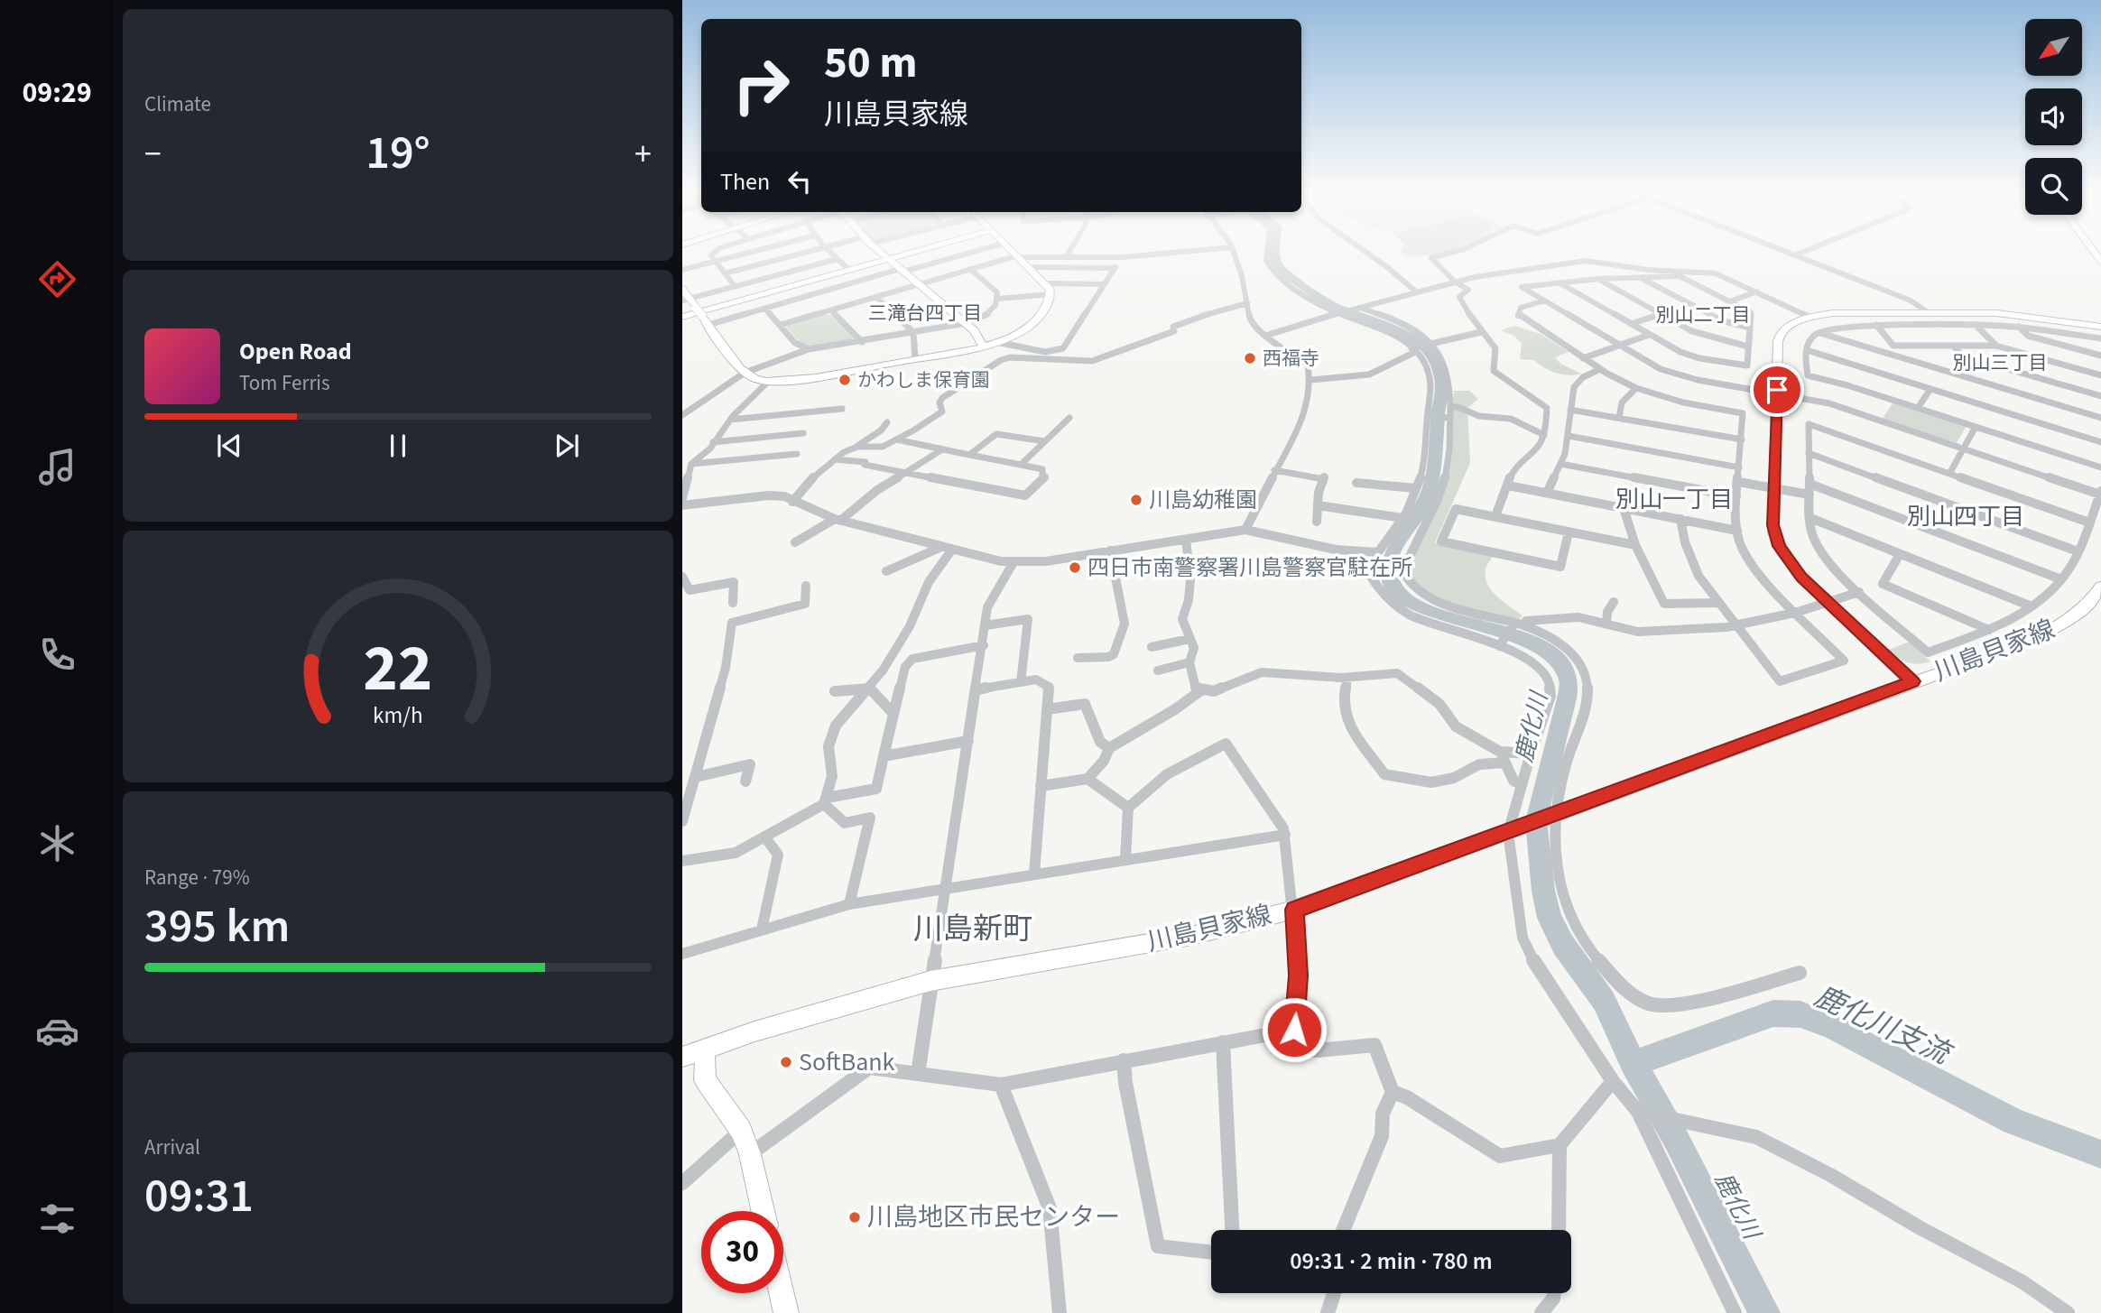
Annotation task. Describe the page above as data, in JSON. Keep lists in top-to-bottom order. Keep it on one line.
{"streets":{"street":["川島貝家線"]},"districts":["三滝台四丁目","別山二丁目","別山三丁目","別山一丁目","別山四丁目","川島新町"],"water":["鹿化川","鹿化川支流"],"places":["西福寺","かわしま保育園","川島幼稚園","四日市南警察署川島警察官駐在所","SoftBank","川島地区市民センター"],"north":"bottom left","page":{"tabs":"09:29","tile":["Climate",["Range · 79%","395 km"],["Arrival","09:31"]],"turn":["50 m","川島貝家線"],"heat":["−","19°","+"],"then":"Then","song":["Open Road","Tom Ferris"],"limit":"30","trip":"09:31 · 2 min · 780 m","gauge":["22","km/h"]}}
